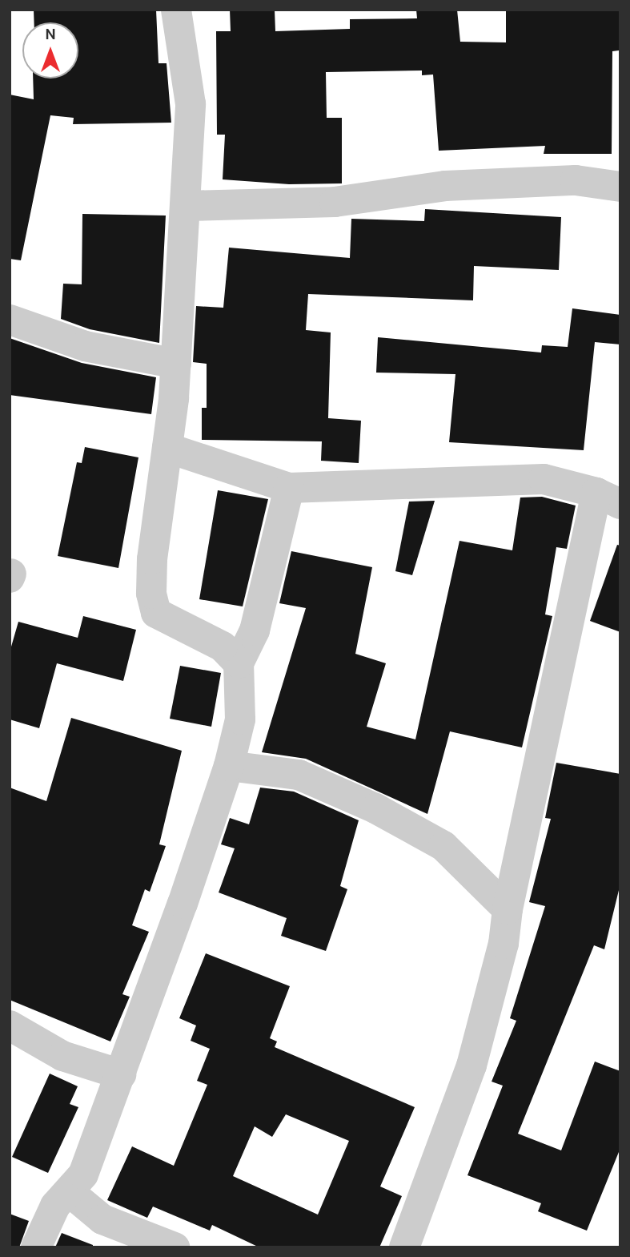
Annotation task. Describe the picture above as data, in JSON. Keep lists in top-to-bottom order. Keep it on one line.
{"north":"top"}
